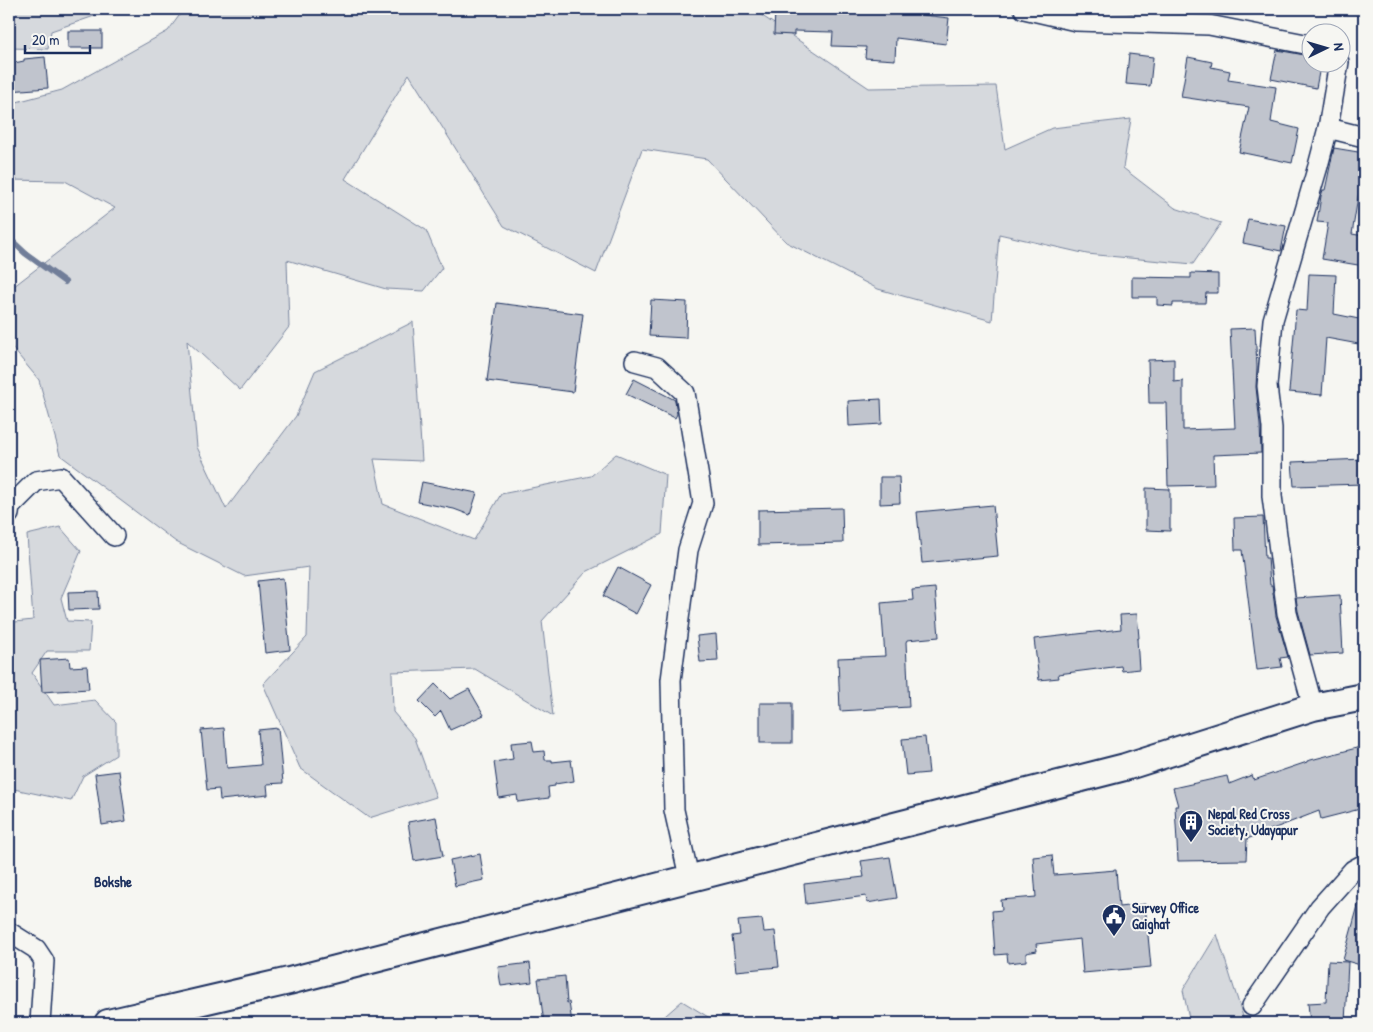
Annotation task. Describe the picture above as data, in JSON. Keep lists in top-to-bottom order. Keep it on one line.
{"districts":["Bokshe"],"places":{"building":["Nepal Red Cross Society, Udayapur"],"public building":["Survey Office Gaighat"]},"scale_bar":"20 m","north":"right"}
